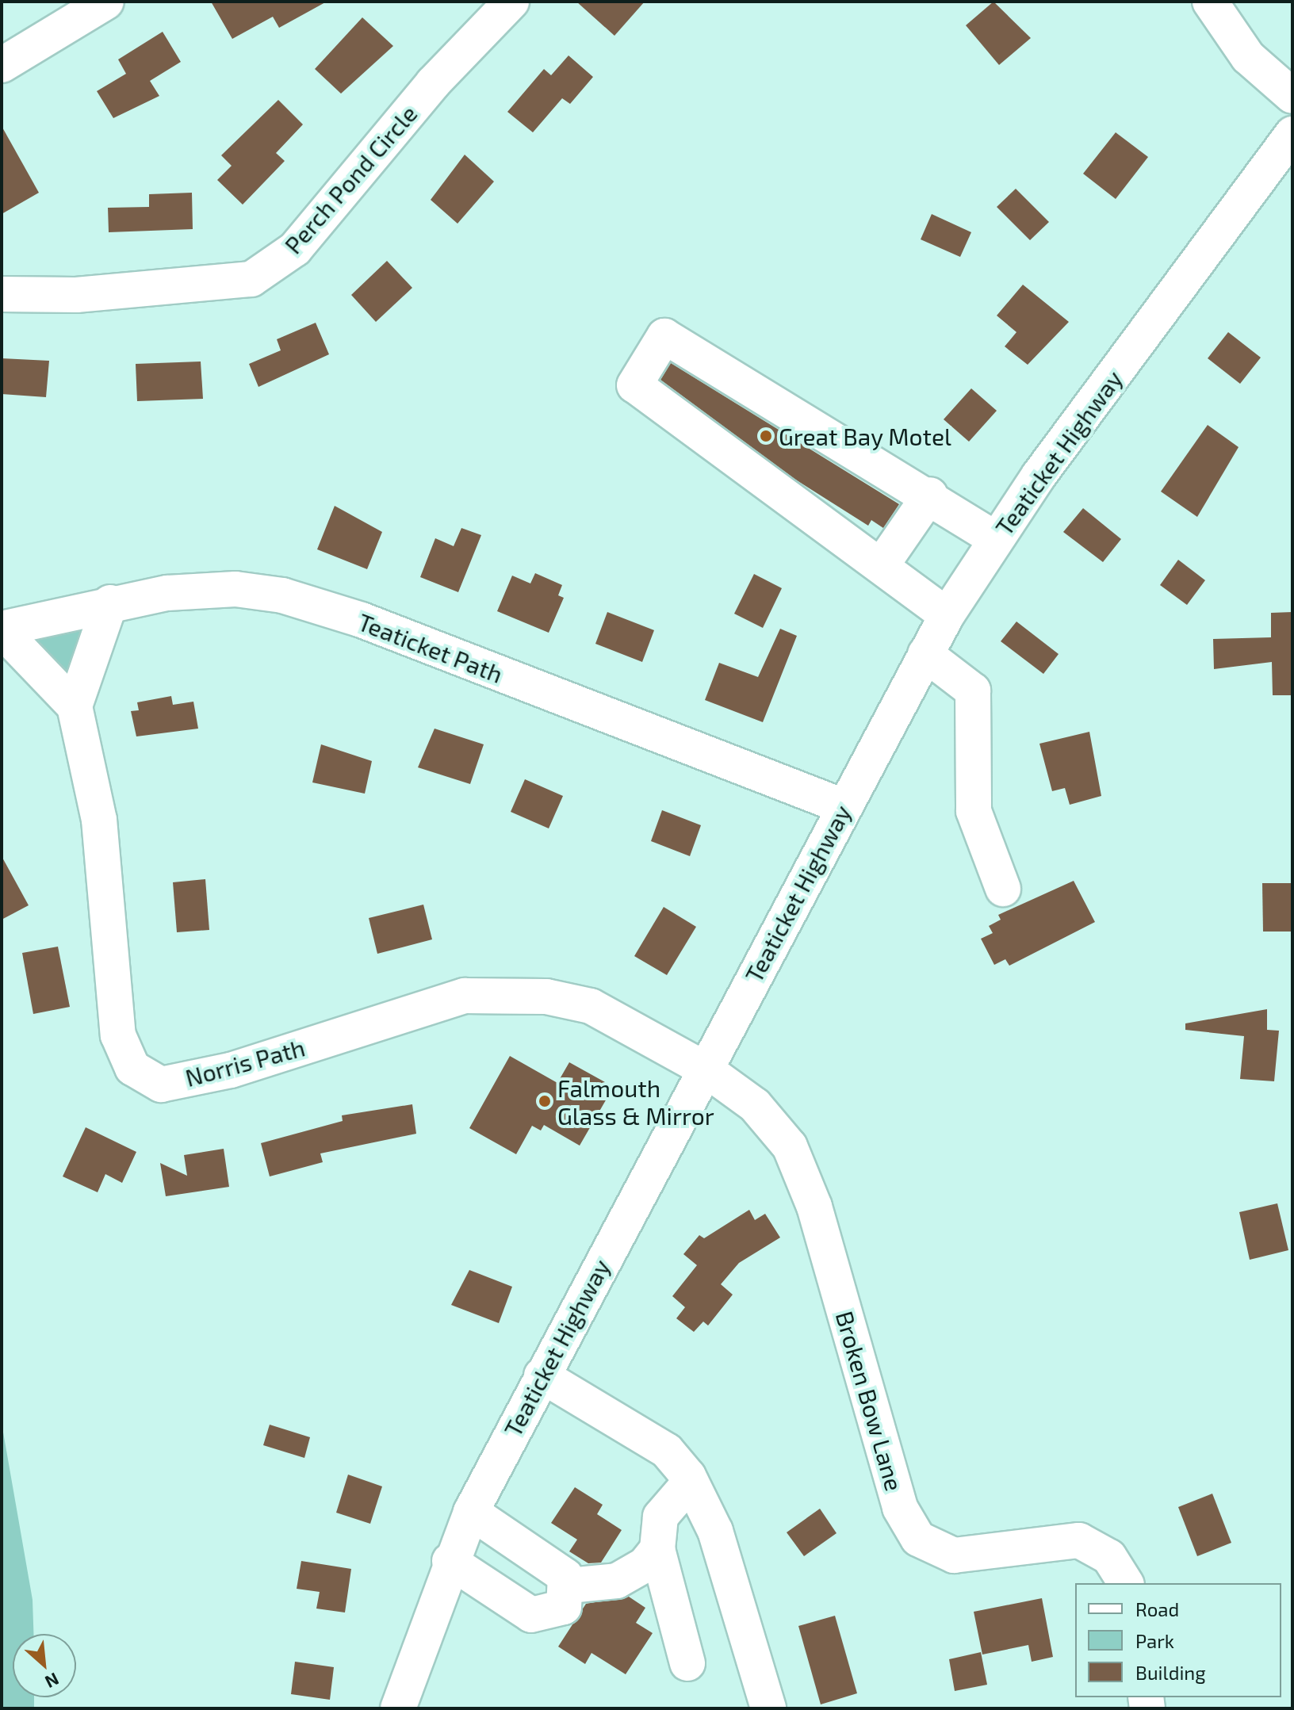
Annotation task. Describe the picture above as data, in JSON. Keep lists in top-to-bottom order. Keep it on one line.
{"streets":{"street":["Perch Pond Circle","Teaticket Highway","Teaticket Path","Norris Path","Broken Bow Lane"]},"crossings":[["Teaticket Highway","Teaticket Path"],["Teaticket Highway","Norris Path"],["Teaticket Highway","Broken Bow Lane"],["Norris Path","Broken Bow Lane"]],"places":["Great Bay Motel","Falmouth Glass & Mirror"],"legend":["Road","Park","Building"],"north":"bottom right"}
